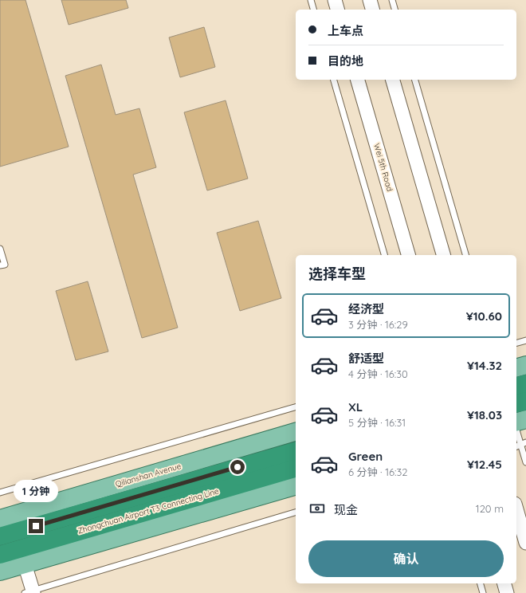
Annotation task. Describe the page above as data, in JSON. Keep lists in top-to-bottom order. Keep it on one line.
{"streets":{"highway":["Zhongchuan Airport T3 Connecting Line"],"main road":["Qilianshan Avenue"],"street":["Wei 5th Road"]},"page":{"banner":["上车点","目的地"],"heading":"选择车型","list":[{"name":"经济型","note":"3 分钟 · 16:29","value":"¥10.60"},{"name":"舒适型","note":"4 分钟 · 16:30","value":"¥14.32"},{"name":"XL","note":"5 分钟 · 16:31","value":"¥18.03"},{"name":"Green","note":"6 分钟 · 16:32","value":"¥12.45"}],"bubble":"1 分钟","pay":["现金","120 m"],"buttons":"确认"}}
